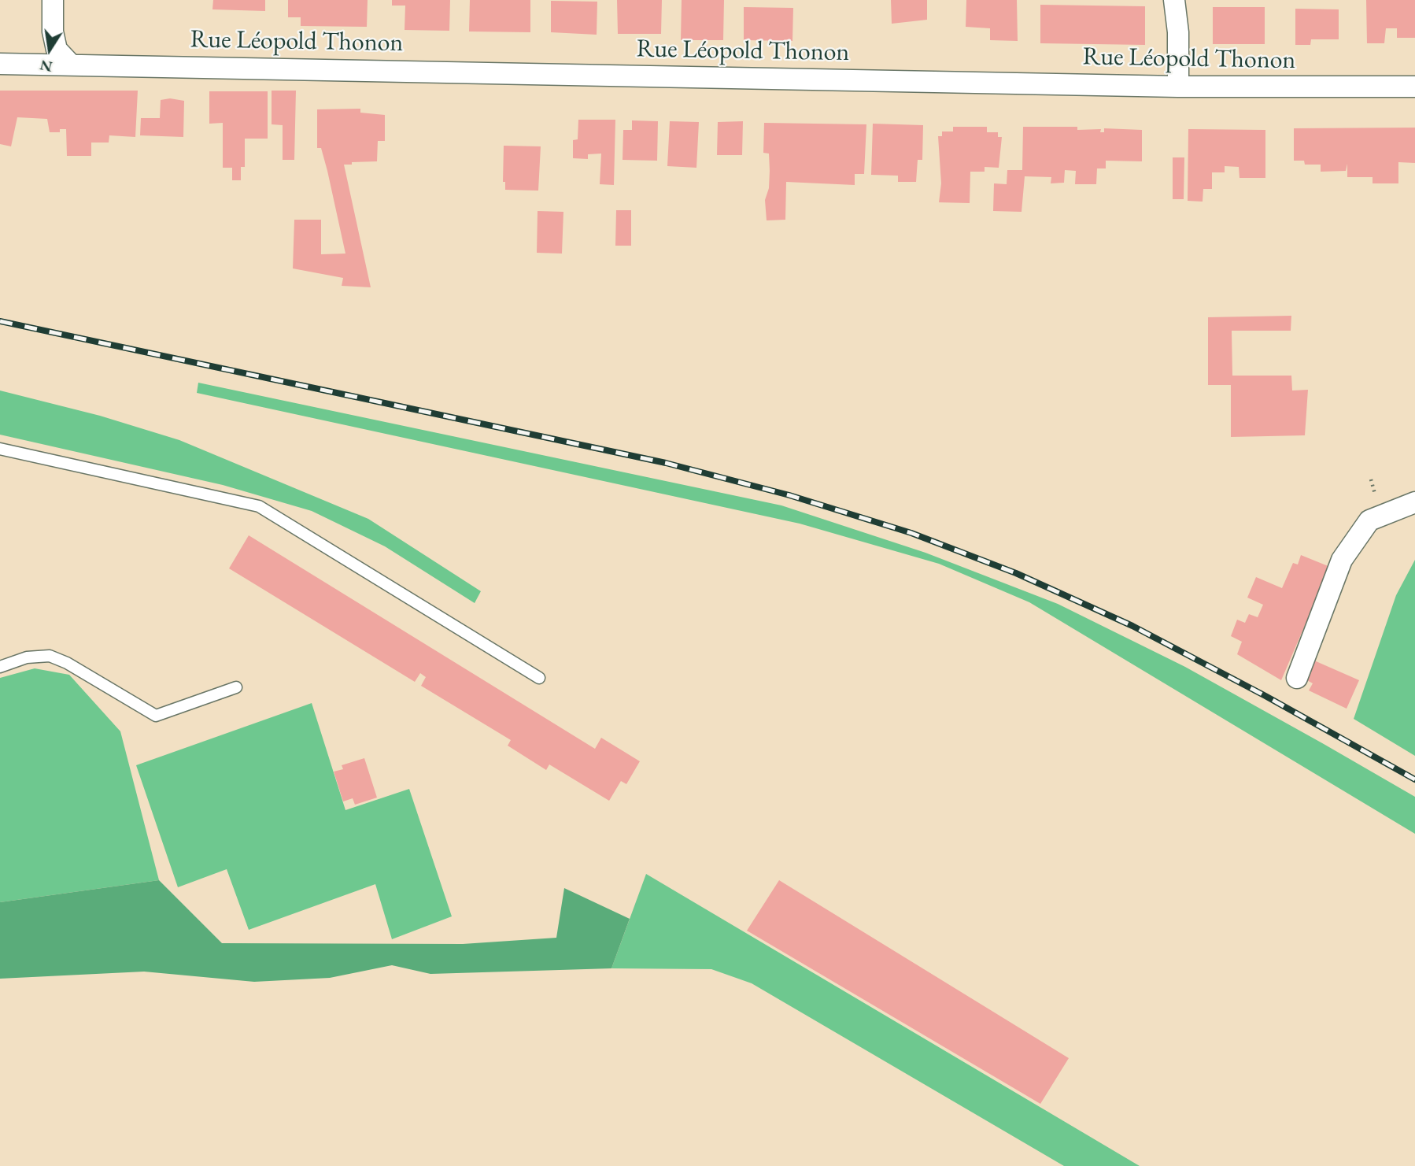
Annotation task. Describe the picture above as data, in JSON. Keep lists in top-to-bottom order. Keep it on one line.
{"streets":{"street":["Rue Léopold Thonon"]},"north":"bottom"}
